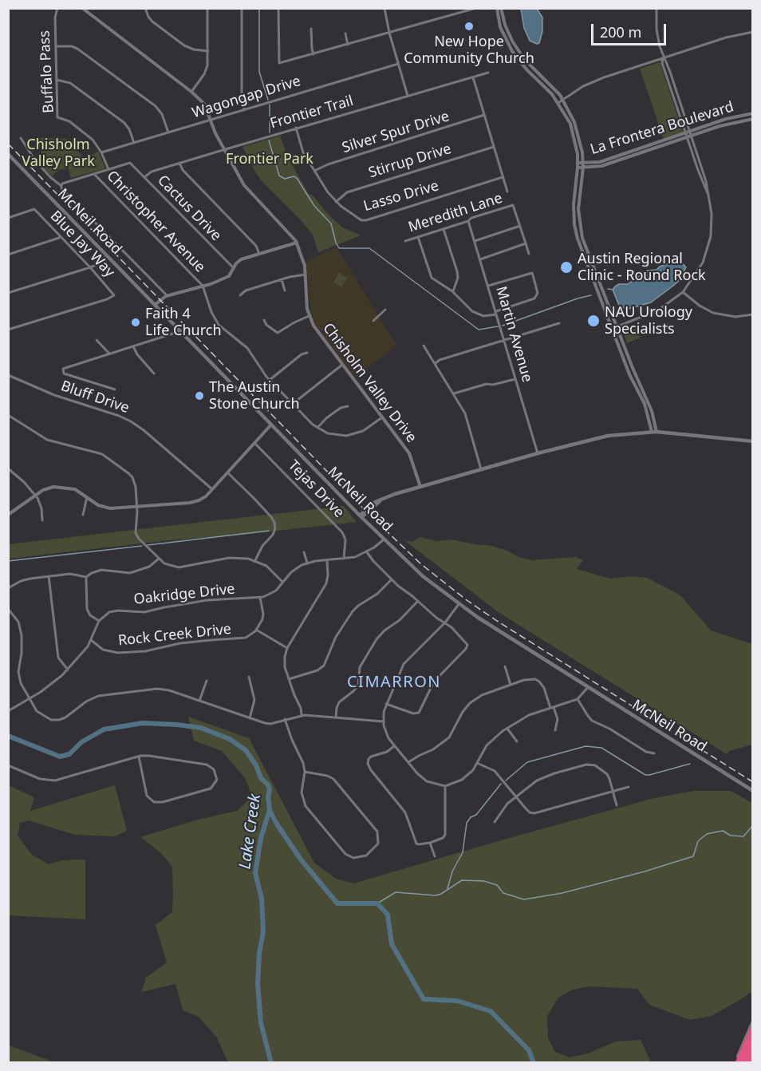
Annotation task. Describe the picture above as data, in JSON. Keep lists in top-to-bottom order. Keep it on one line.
{"streets":{"main road":["McNeil Road"],"street":["Buffalo Pass","Wagongap Drive","Frontier Trail","La Frontera Boulevard","Silver Spur Drive","Stirrup Drive","Lasso Drive","Cactus Drive","Meredith Lane","Christopher Avenue","Blue Jay Way","Martin Avenue","Chisholm Valley Drive","Bluff Drive","Tejas Drive","Oakridge Drive","Rock Creek Drive"]},"crossings":[["Buffalo Pass","Wagongap Drive"],["Buffalo Pass","Cactus Drive"],["Wagongap Drive","Chisholm Valley Drive"],["Frontier Trail","Lasso Drive"],["Frontier Trail","Cactus Drive"],["Frontier Trail","Chisholm Valley Drive"],["Silver Spur Drive","Lasso Drive"],["Stirrup Drive","Lasso Drive"],["Meredith Lane","Martin Avenue"],["Christopher Avenue","Chisholm Valley Drive"]],"districts":["CIMARRON"],"water":["Lake Creek"],"parks":["Chisholm Valley Park","Frontier Park"],"places":["New Hope Community Church","Austin Regional Clinic - Round Rock","NAU Urology Specialists","Faith 4 Life Church","The Austin Stone Church"],"scale_bar":"200 m"}
